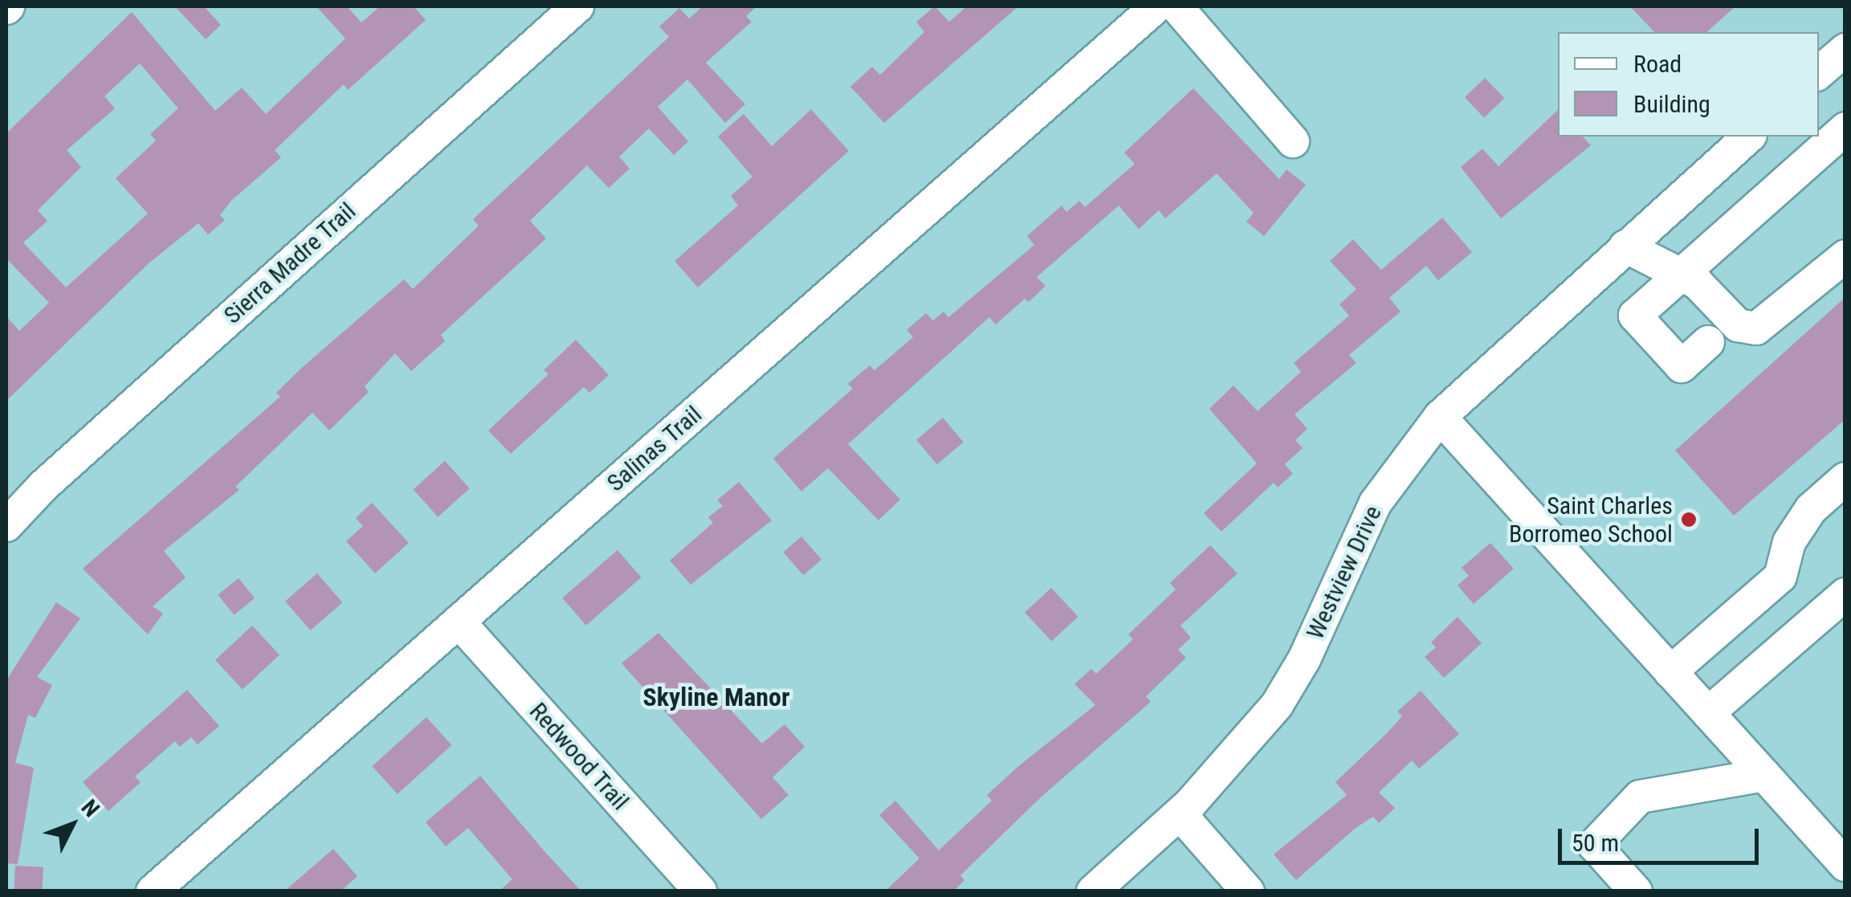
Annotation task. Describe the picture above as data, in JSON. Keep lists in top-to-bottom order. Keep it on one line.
{"streets":{"street":["Sierra Madre Trail","Salinas Trail","Westview Drive","Redwood Trail"]},"crossings":[["Salinas Trail","Redwood Trail"]],"districts":["Skyline Manor"],"places":["Saint Charles Borromeo School"],"legend":["Road","Building"],"scale_bar":"50 m","north":"top right"}
